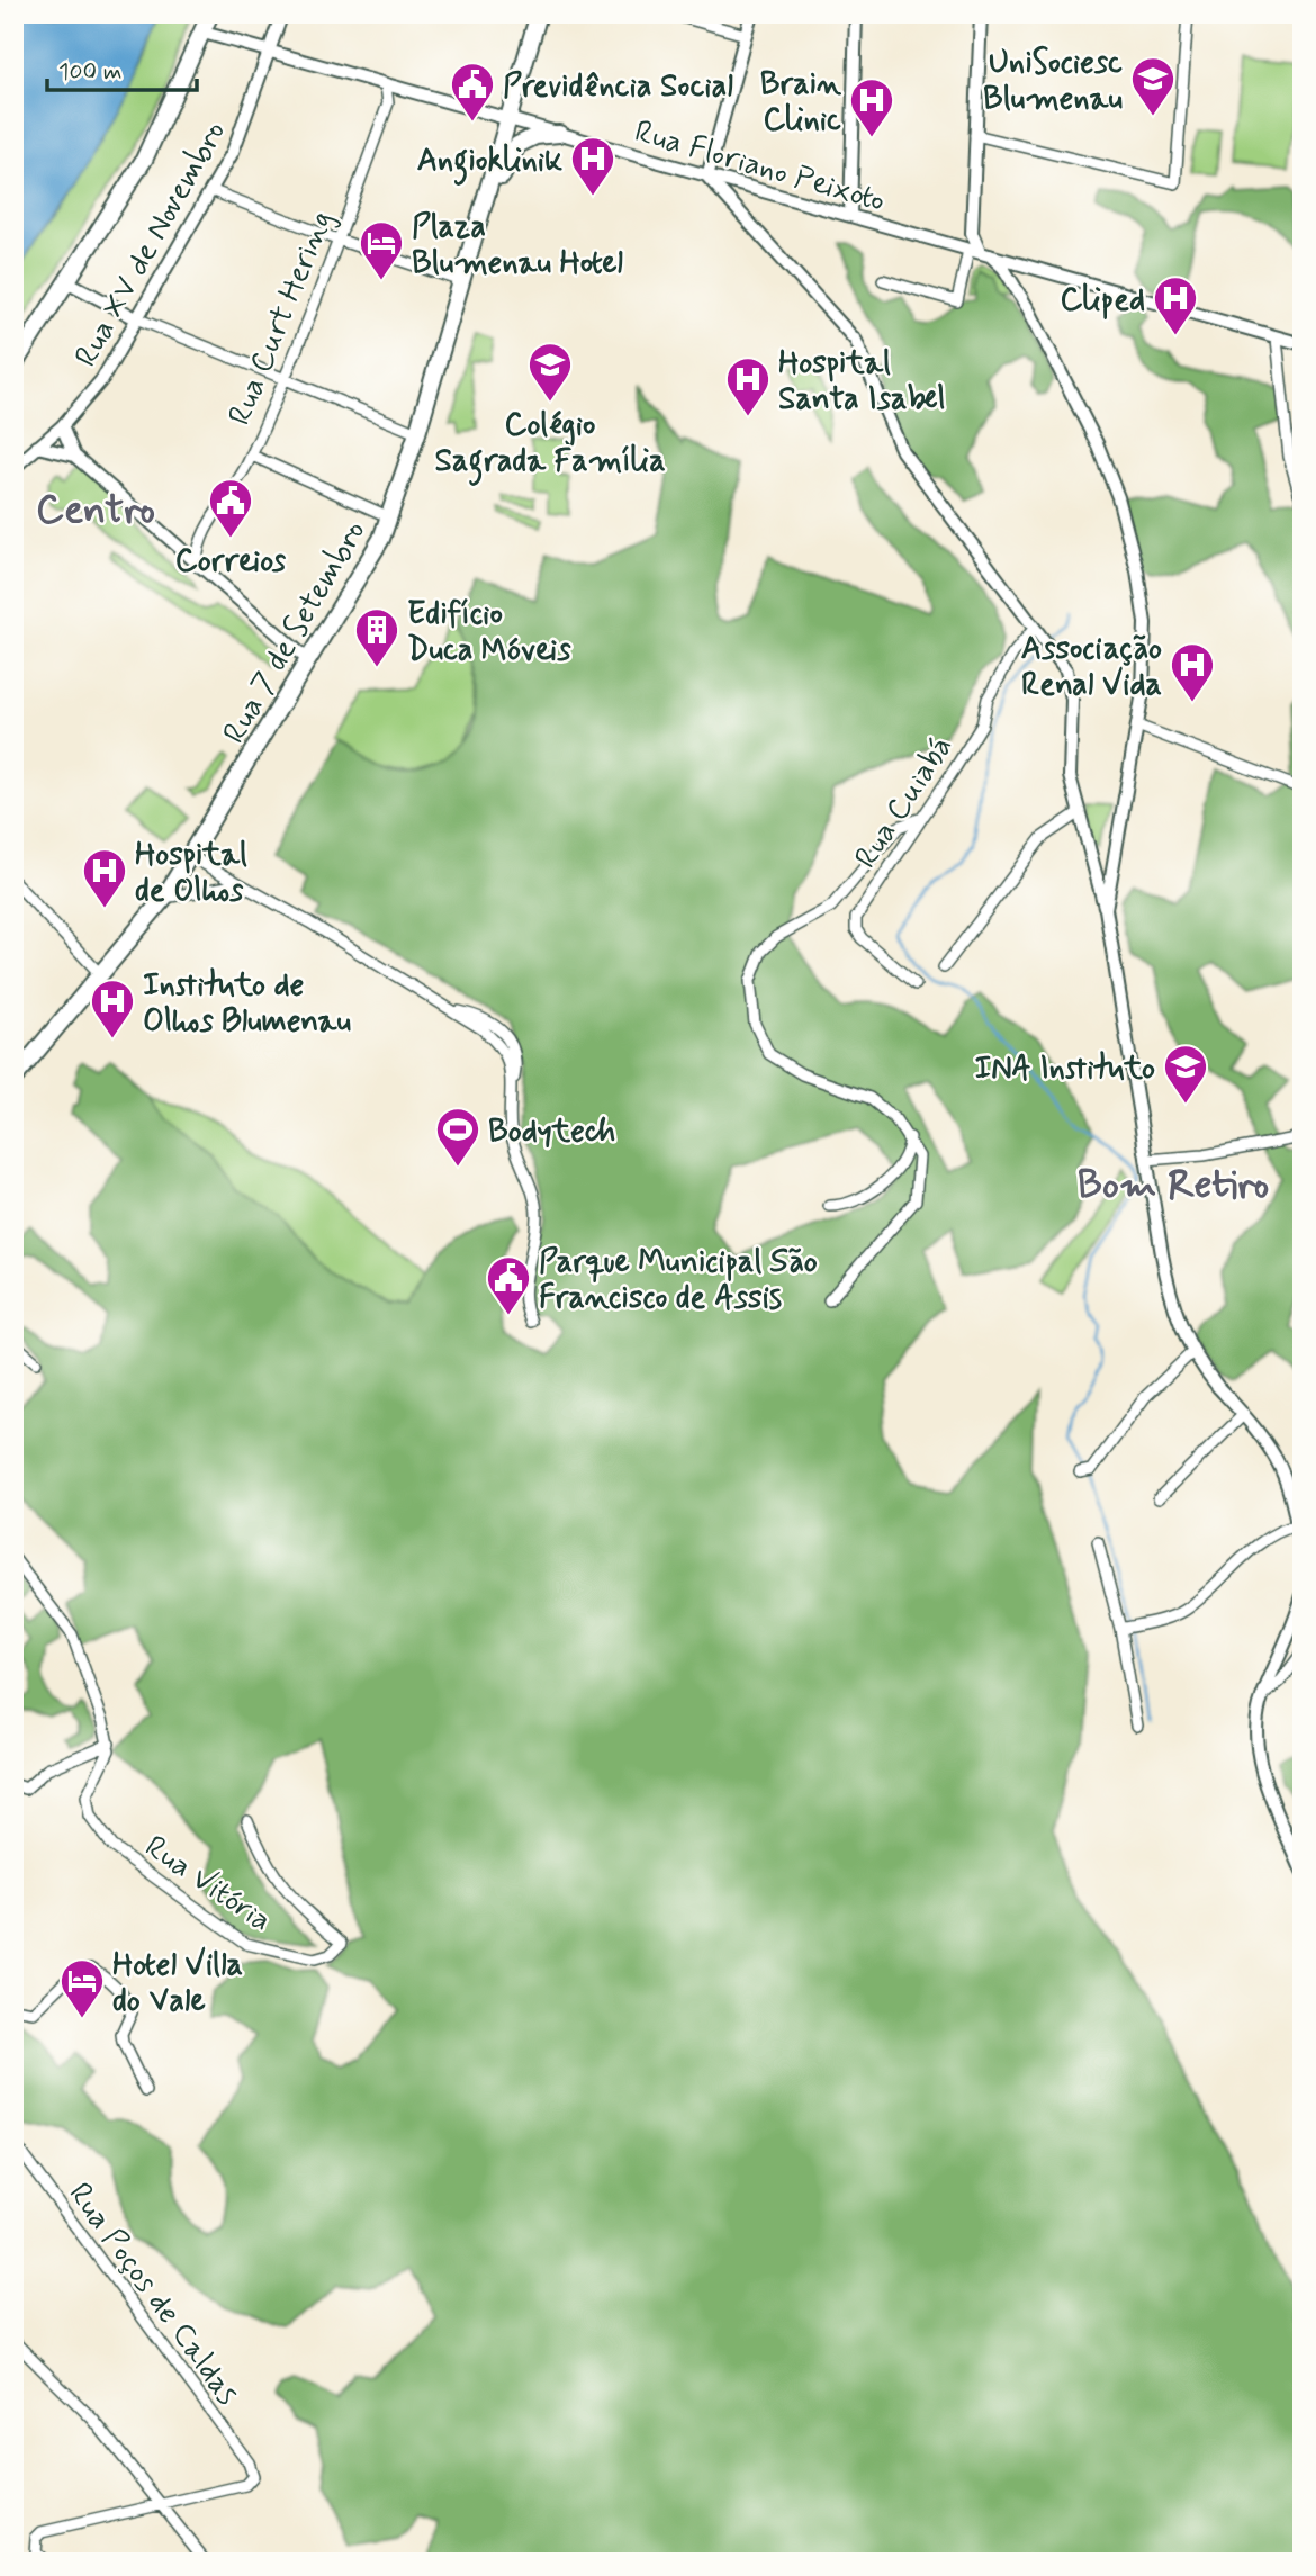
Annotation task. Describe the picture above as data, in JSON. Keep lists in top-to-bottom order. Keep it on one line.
{"streets":{"main road":["Rua 7 de Setembro"],"street":["Rua Floriano Peixoto","Rua XV de Novembro","Rua Curt Hering","Rua Cuiabá","Rua Vitória","Rua Poços de Caldas"]},"crossings":[["Rua Floriano Peixoto","Rua XV de Novembro"],["Rua Floriano Peixoto","Rua Curt Hering"],["Rua Floriano Peixoto","Rua 7 de Setembro"]],"districts":["Centro","Bom Retiro"],"places":{"school or university":["UniSociesc Blumenau","Colégio Sagrada Família","INA Instituto"],"public building":["Previdência Social","Correios","Parque Municipal São Francisco de Assis"],"hospital":["Brain Clinic","Angioklinik","Cliped","Hospital Santa Isabel","Associação Renal Vida","Hospital de Olhos","Instituto de Olhos Blumenau"],"hotel":["Plaza Blumenau Hotel","Hotel Villa do Vale"],"building":["Edifício Duca Móveis"],"sports":["Bodytech"]},"scale_bar":"100 m"}
